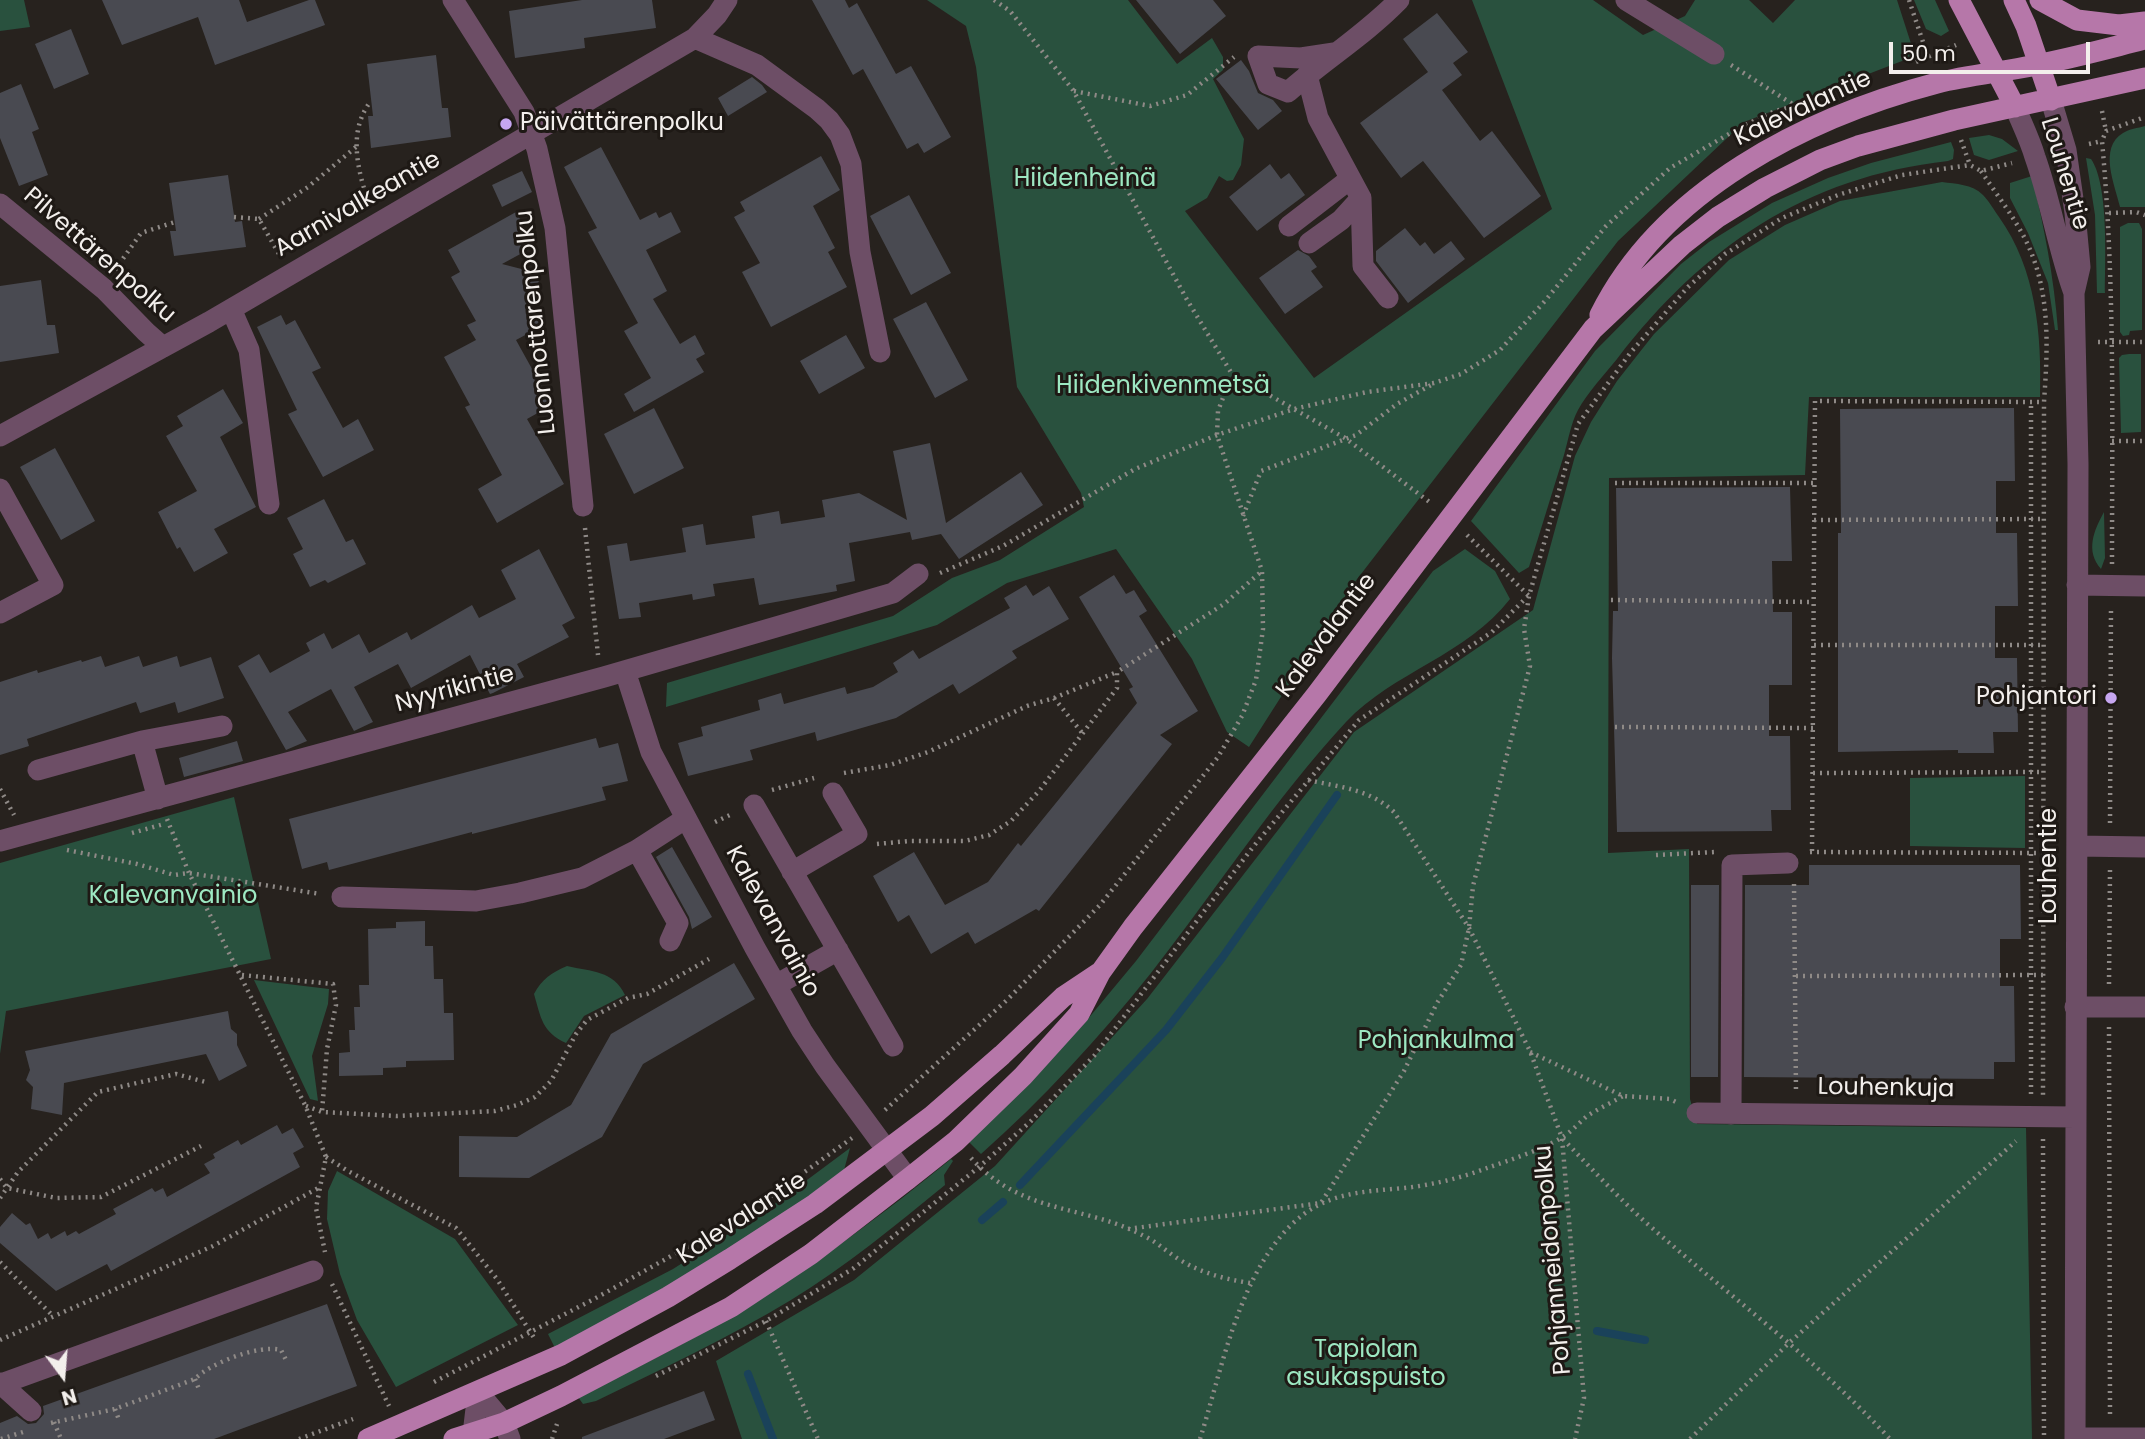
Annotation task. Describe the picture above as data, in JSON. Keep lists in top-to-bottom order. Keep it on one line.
{"streets":{"main road":["Kalevalantie","Louhentie"],"street":["Aarnivalkeantie","Pilvettärenpolku","Luonnottarenpolku","Nyyrikintie","Kalevanvainio","Louhenkuja"],"path":["Pohjanneidonpolku"]},"crossings":[["Kalevalantie","Louhentie"],["Kalevalantie","Kalevanvainio"],["Louhentie","Louhenkuja"],["Aarnivalkeantie","Pilvettärenpolku"],["Aarnivalkeantie","Luonnottarenpolku"],["Nyyrikintie","Kalevanvainio"]],"parks":["Hiidenheinä","Hiidenkivenmetsä","Kalevanvainio","Pohjankulma","Tapiolan asukaspuisto"],"places":["Päivättärenpolku","Pohjantori"],"scale_bar":"50 m","north":"bottom"}
